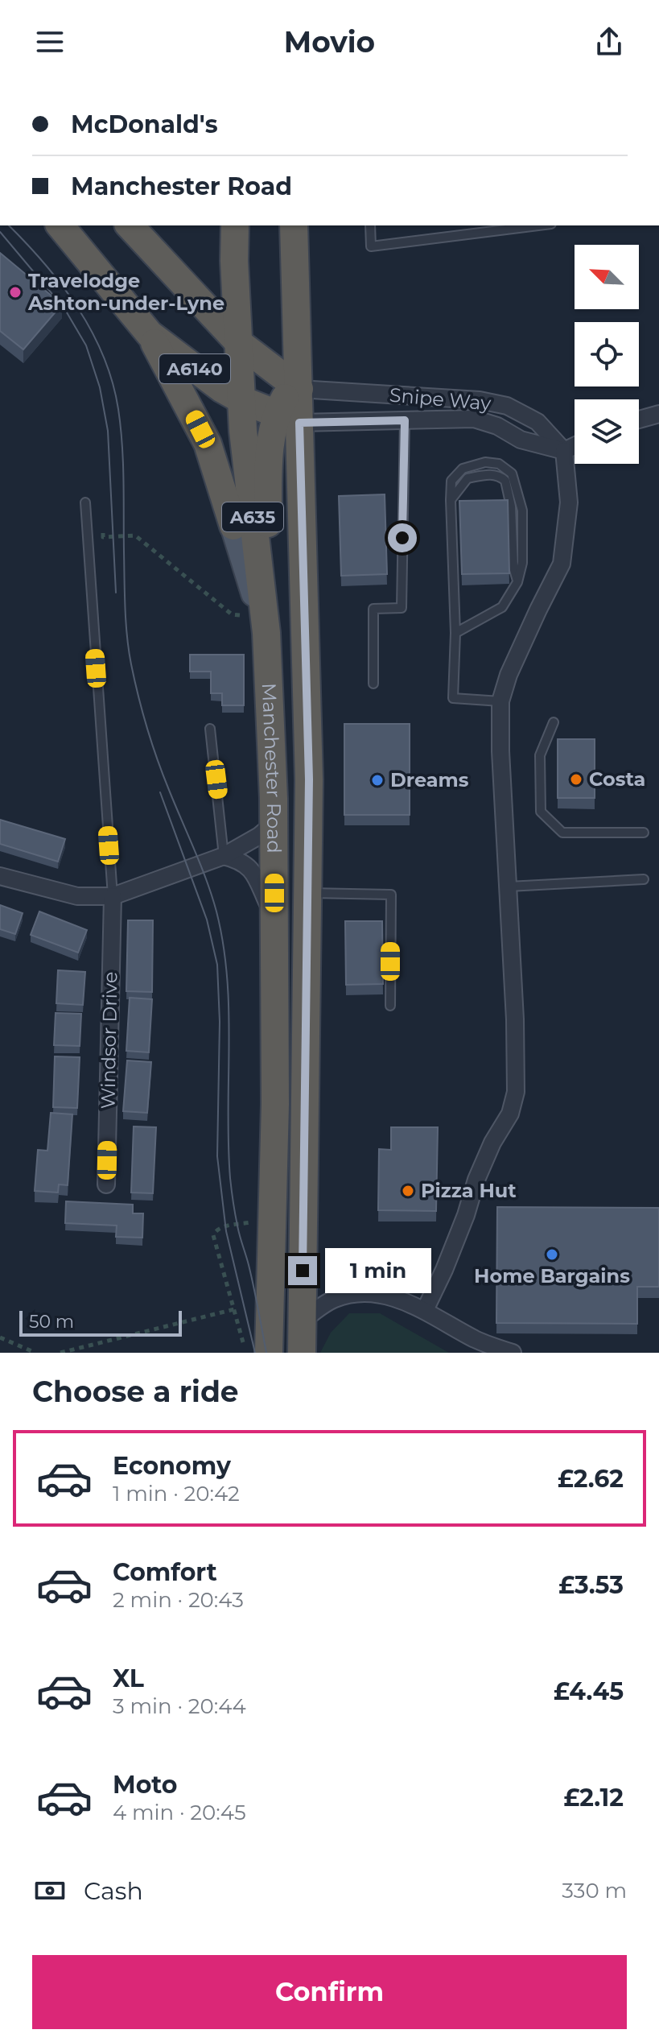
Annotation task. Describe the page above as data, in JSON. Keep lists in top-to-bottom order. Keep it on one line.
{"streets":{"highway":["A6140","A635","Manchester Road"],"street":["Snipe Way","Windsor Drive"]},"crossings":[["A6140","Snipe Way"],["A6140","Manchester Road"],["Snipe Way","Manchester Road"]],"places":["Travelodge Ashton-under-Lyne","Costa","Dreams","Pizza Hut","Home Bargains"],"scale_bar":"50 m","north":"top left","page":{"header":"Movio","banner":["McDonald's","Manchester Road"],"bubble":"1 min","scale":"50 m","heading":"Choose a ride","list":[{"name":"Economy","note":"1 min · 20:42","value":"£2.62"},{"name":"Comfort","note":"2 min · 20:43","value":"£3.53"},{"name":"XL","note":"3 min · 20:44","value":"£4.45"},{"name":"Moto","note":"4 min · 20:45","value":"£2.12"}],"pay":["Cash","330 m"],"buttons":"Confirm"}}
